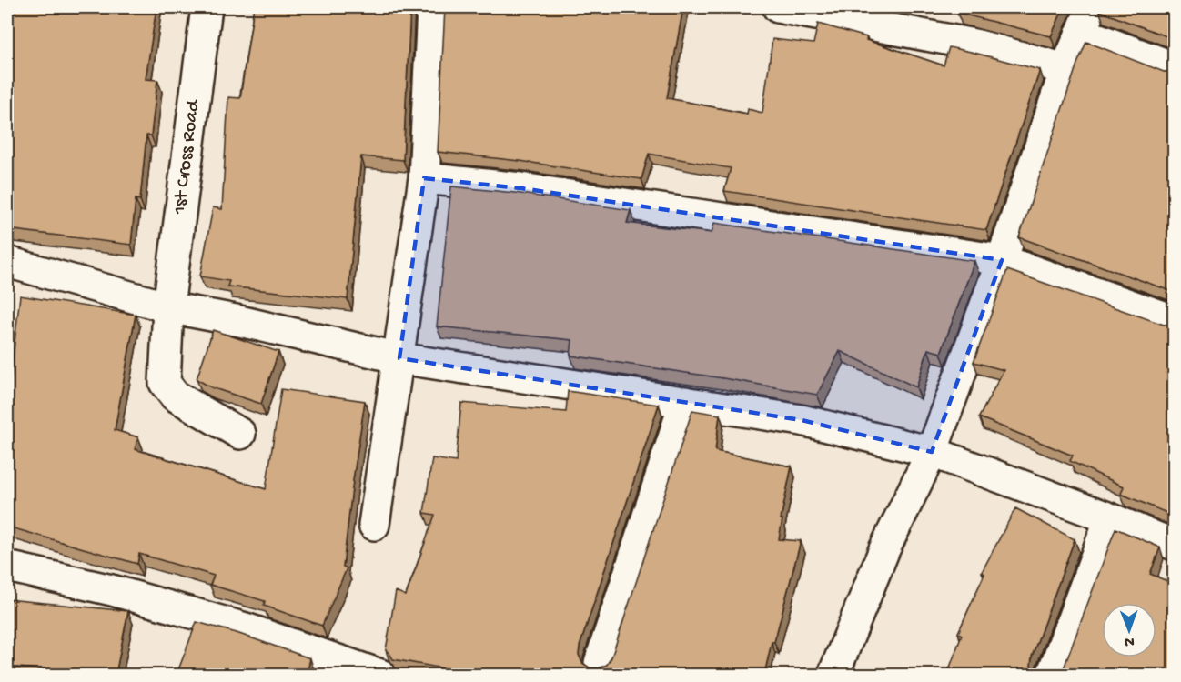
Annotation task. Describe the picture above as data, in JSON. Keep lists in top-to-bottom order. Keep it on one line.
{"streets":{"street":["1st Cross Road"]},"north":"bottom"}
